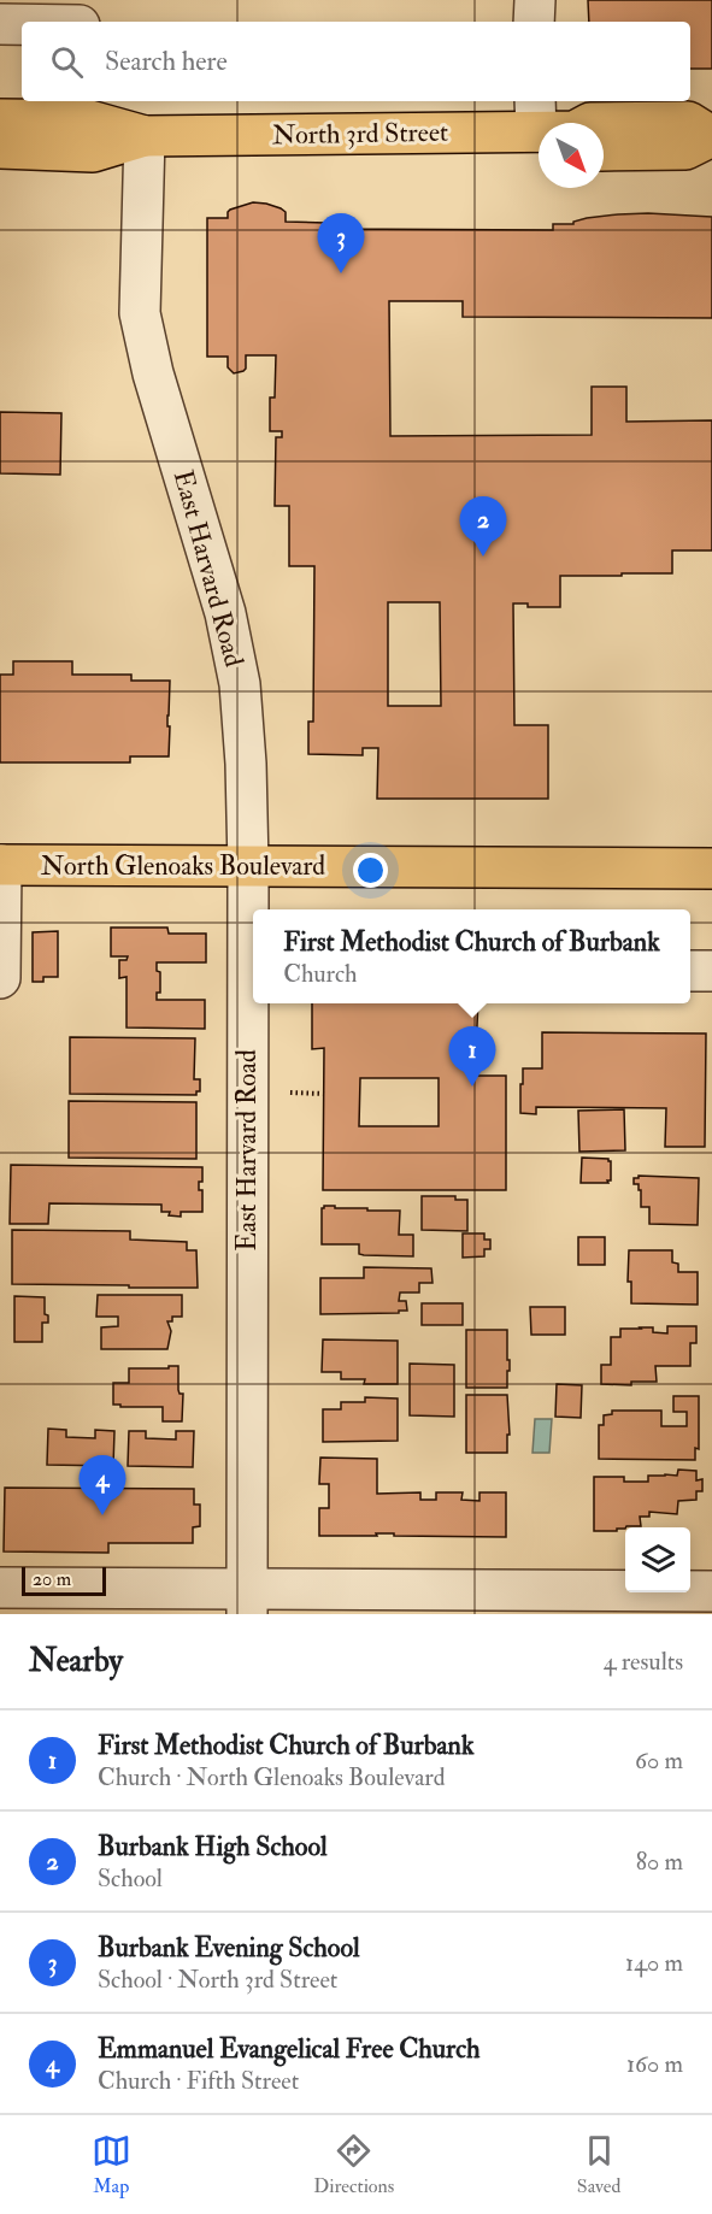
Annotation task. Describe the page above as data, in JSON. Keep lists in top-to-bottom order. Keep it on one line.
{"streets":{"main road":["North 3rd Street","North Glenoaks Boulevard"],"street":["East Harvard Road"]},"crossings":[["North 3rd Street","East Harvard Road"],["East Harvard Road","North Glenoaks Boulevard"]],"scale_bar":"20 m","north":"bottom right","page":{"search":"Search here","pins":["3","2","1","4"],"popup":["First Methodist Church of Burbank","Church"],"scale":"20 m","heading":["Nearby","4 results"],"list":[{"mark":"1","name":"First Methodist Church of Burbank","note":"Church · North Glenoaks Boulevard","value":"60 m"},{"mark":"2","name":"Burbank High School","note":"School","value":"80 m"},{"mark":"3","name":"Burbank Evening School","note":"School · North 3rd Street","value":"140 m"},{"mark":"4","name":"Emmanuel Evangelical Free Church","note":"Church · Fifth Street","value":"160 m"}],"nav":["Map","Directions","Saved"]}}
